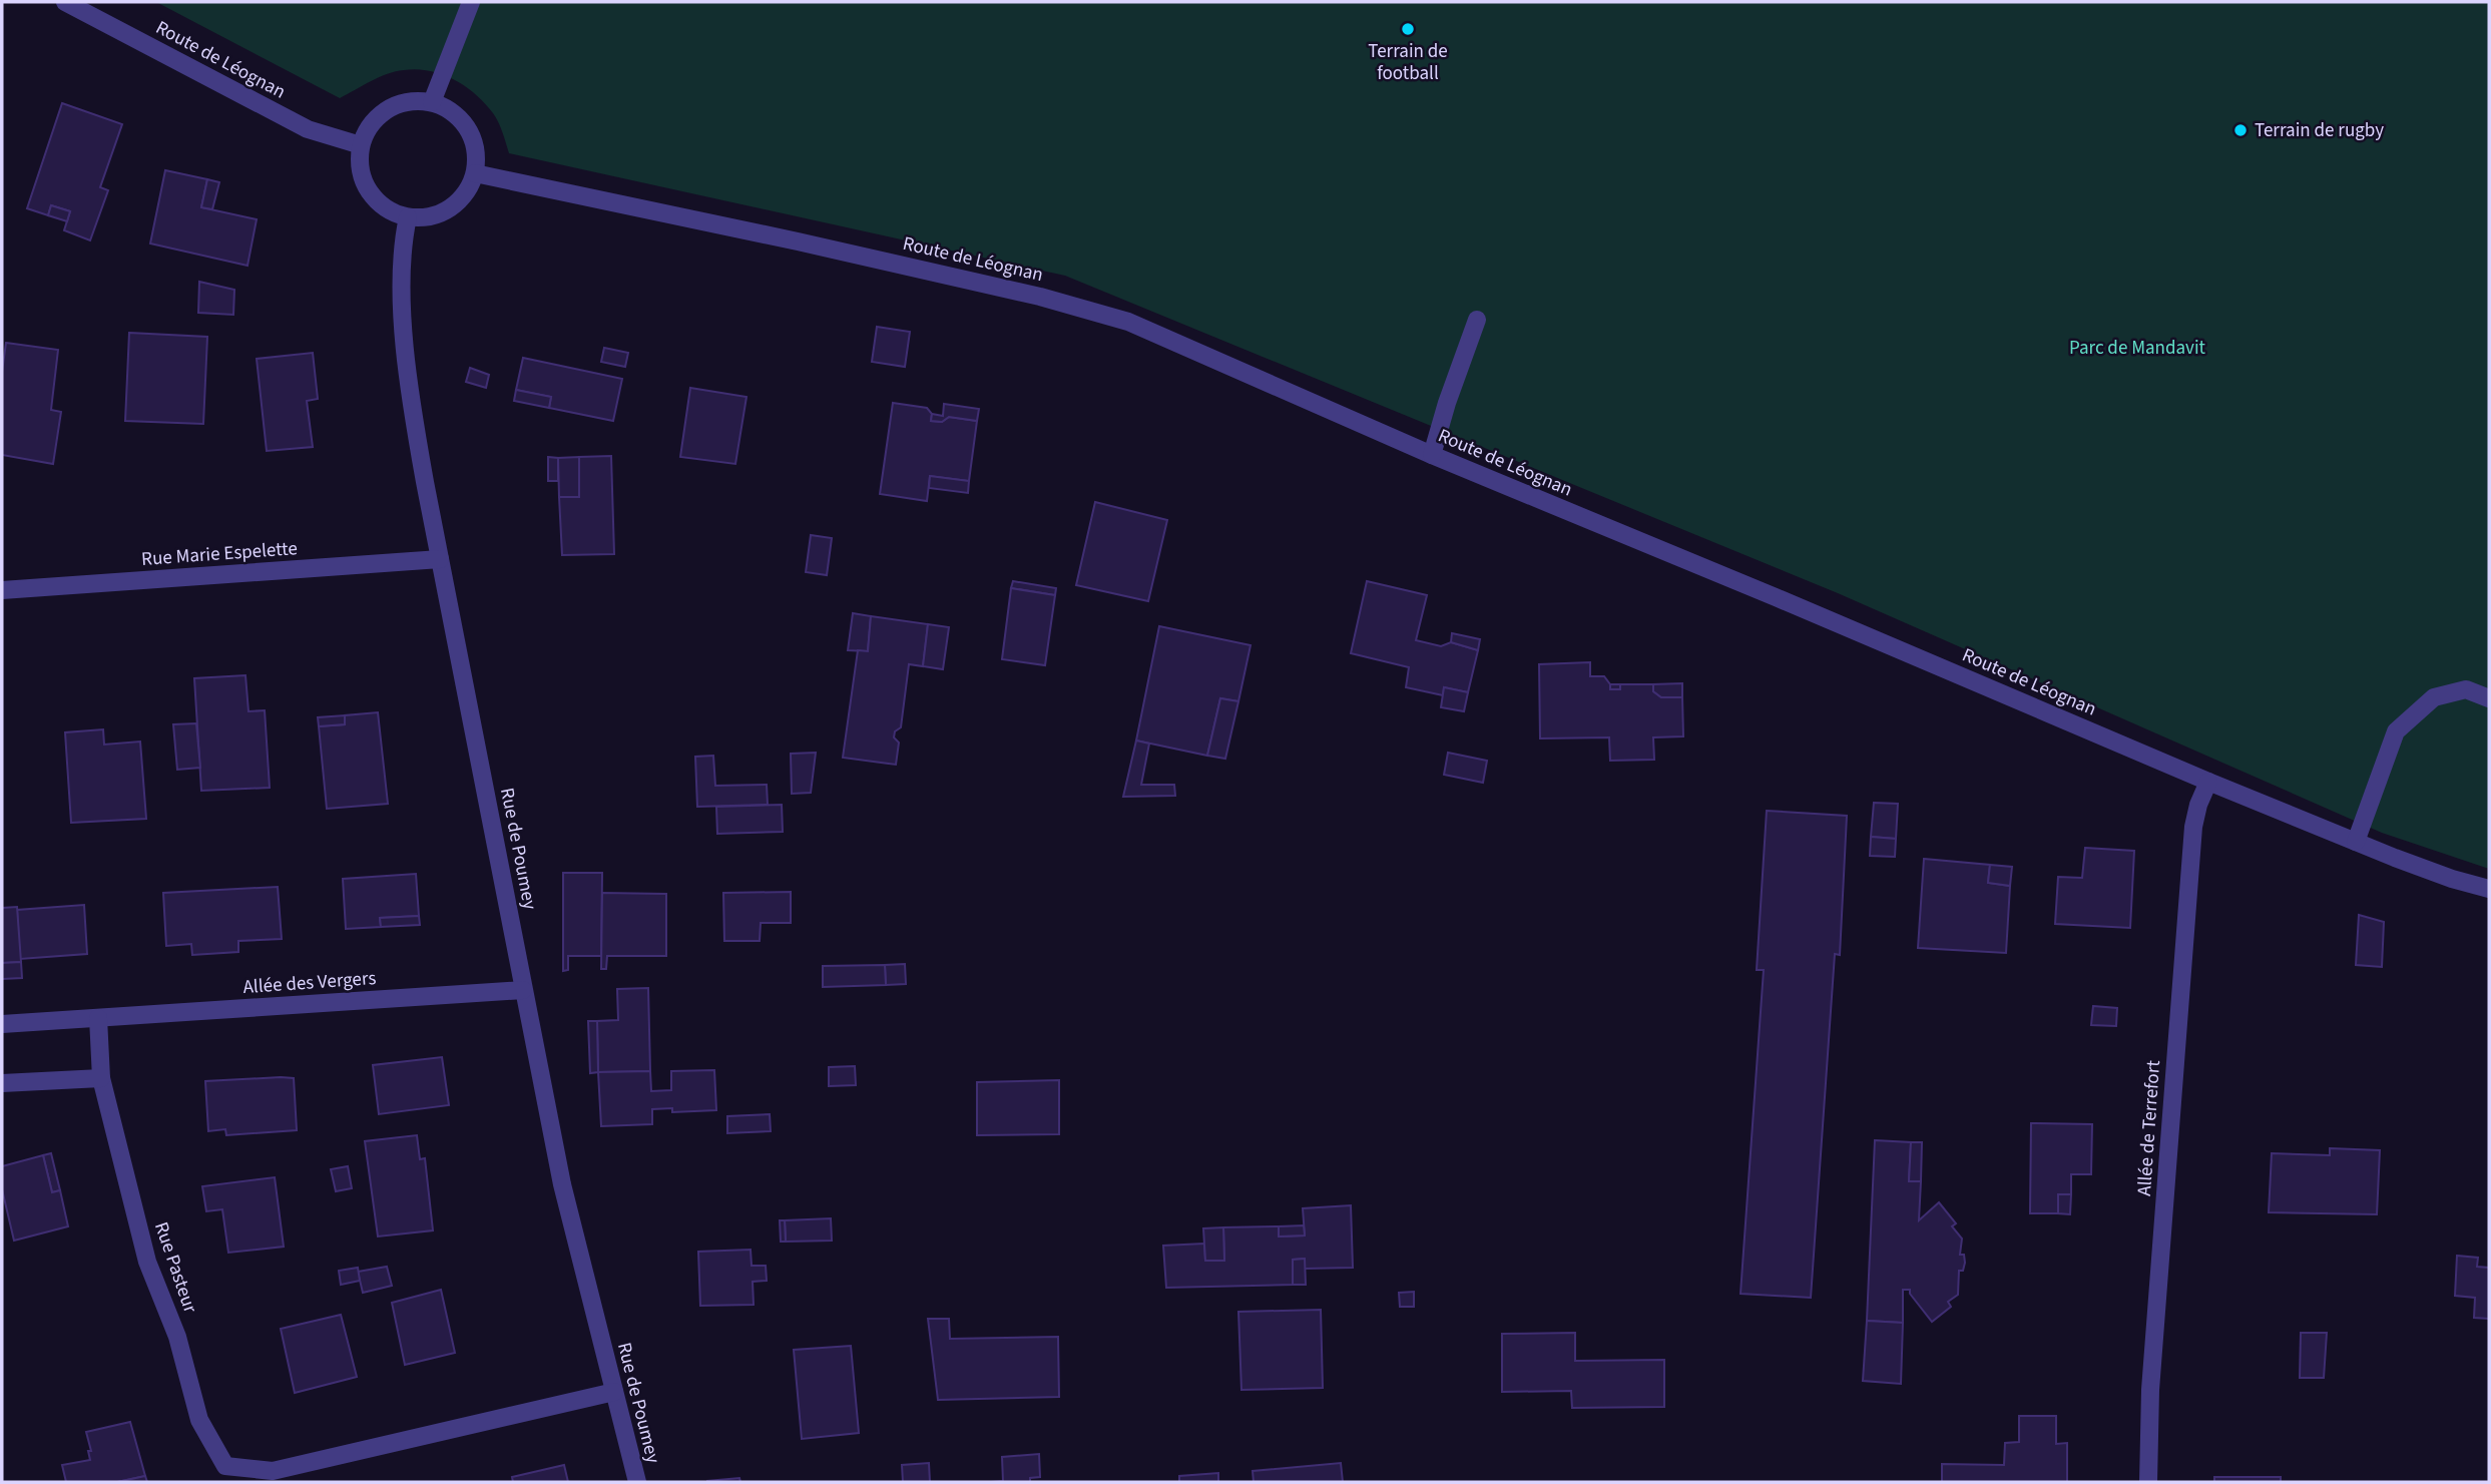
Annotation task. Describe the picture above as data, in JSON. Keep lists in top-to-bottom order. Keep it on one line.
{"streets":{"street":["Route de Léognan","Rue Marie Espelette","Rue de Poumey","Allée des Vergers","Allée de Terrefort","Rue Pasteur"]},"crossings":[["Route de Léognan","Rue de Poumey"],["Route de Léognan","Allée de Terrefort"],["Rue Marie Espelette","Rue de Poumey"],["Rue de Poumey","Allée des Vergers"],["Rue de Poumey","Rue Pasteur"]],"parks":["Parc de Mandavit"],"places":["Terrain de football","Terrain de rugby"]}
